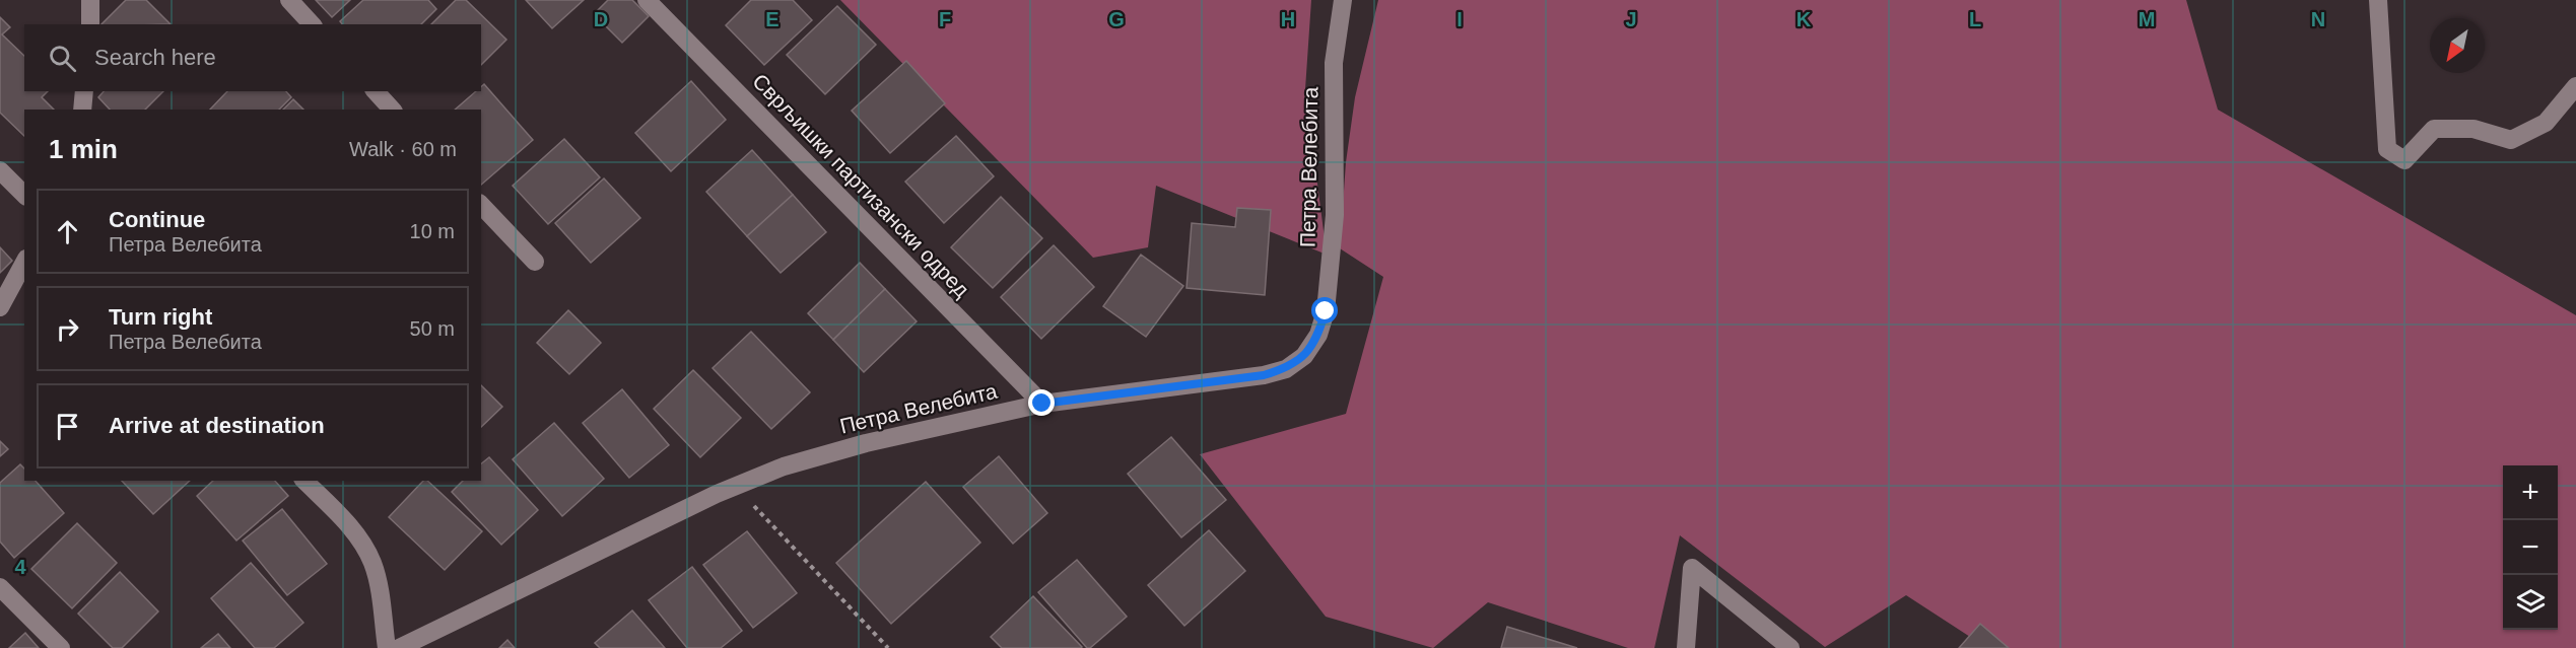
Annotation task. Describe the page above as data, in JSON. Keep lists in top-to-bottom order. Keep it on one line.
{"streets":{"street":["Петра Велебита","Сврљишки партизански одред"]},"crossings":[["Петра Велебита","Сврљишки партизански одред"]],"north":"bottom left","page":{"search":"Search here","heading":["1 min","Walk · 60 m"],"list":[["Continue","Петра Велебита","10 m"],["Turn right","Петра Велебита","50 m"],"Arrive at destination"],"map_buttons":["+","−"]},"grid":{"columns":["D","E","F","G","H","I","J","K","L","M","N"],"rows":["4"]}}
